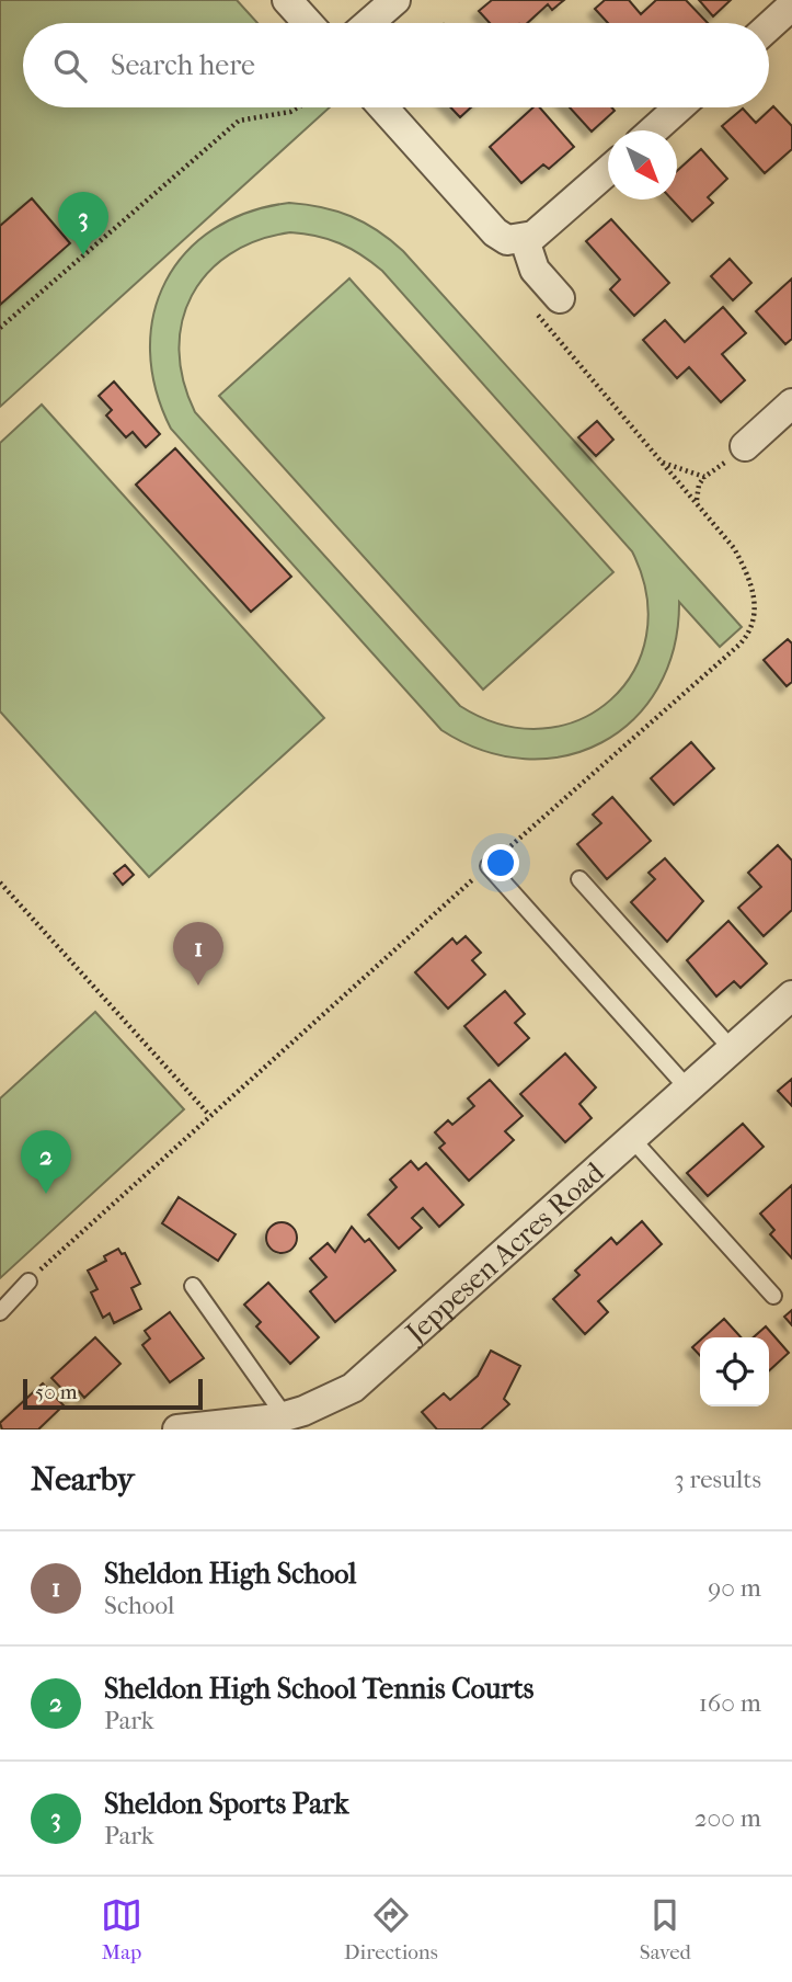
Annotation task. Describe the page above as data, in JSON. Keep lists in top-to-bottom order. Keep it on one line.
{"streets":{"street":["Jeppesen Acres Road"]},"scale_bar":"50 m","north":"bottom right","page":{"search":"Search here","pins":["3","1","2"],"scale":"50 m","heading":["Nearby","3 results"],"list":[{"mark":"1","name":"Sheldon High School","note":"School","value":"90 m"},{"mark":"2","name":"Sheldon High School Tennis Courts","note":"Park","value":"160 m"},{"mark":"3","name":"Sheldon Sports Park","note":"Park","value":"200 m"}],"nav":["Map","Directions","Saved"]}}
